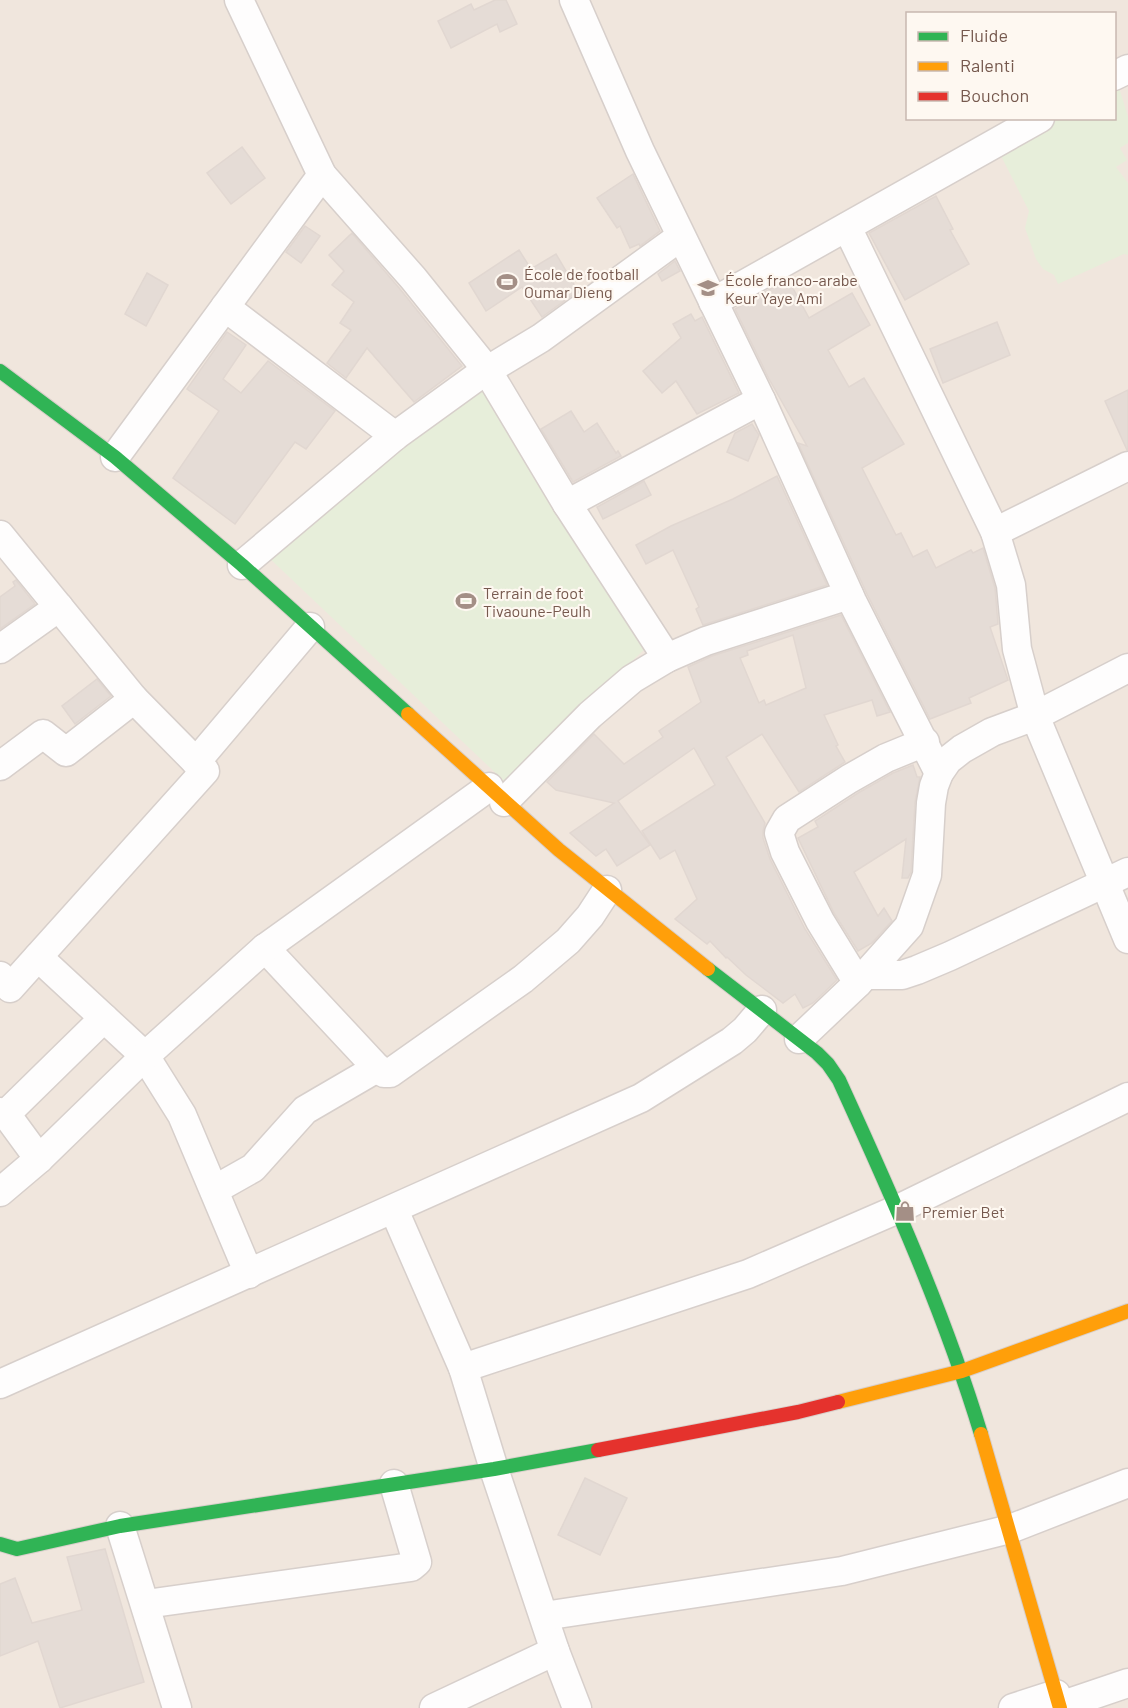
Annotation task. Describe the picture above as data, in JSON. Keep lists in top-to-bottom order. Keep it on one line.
{"places":{"sports":["École de football Oumar Dieng","Terrain de foot Tivaoune-Peulh"],"school or university":["École franco-arabe Keur Yaye Ami"],"shop":["Premier Bet"]},"legend":["Fluide","Ralenti","Bouchon"]}
